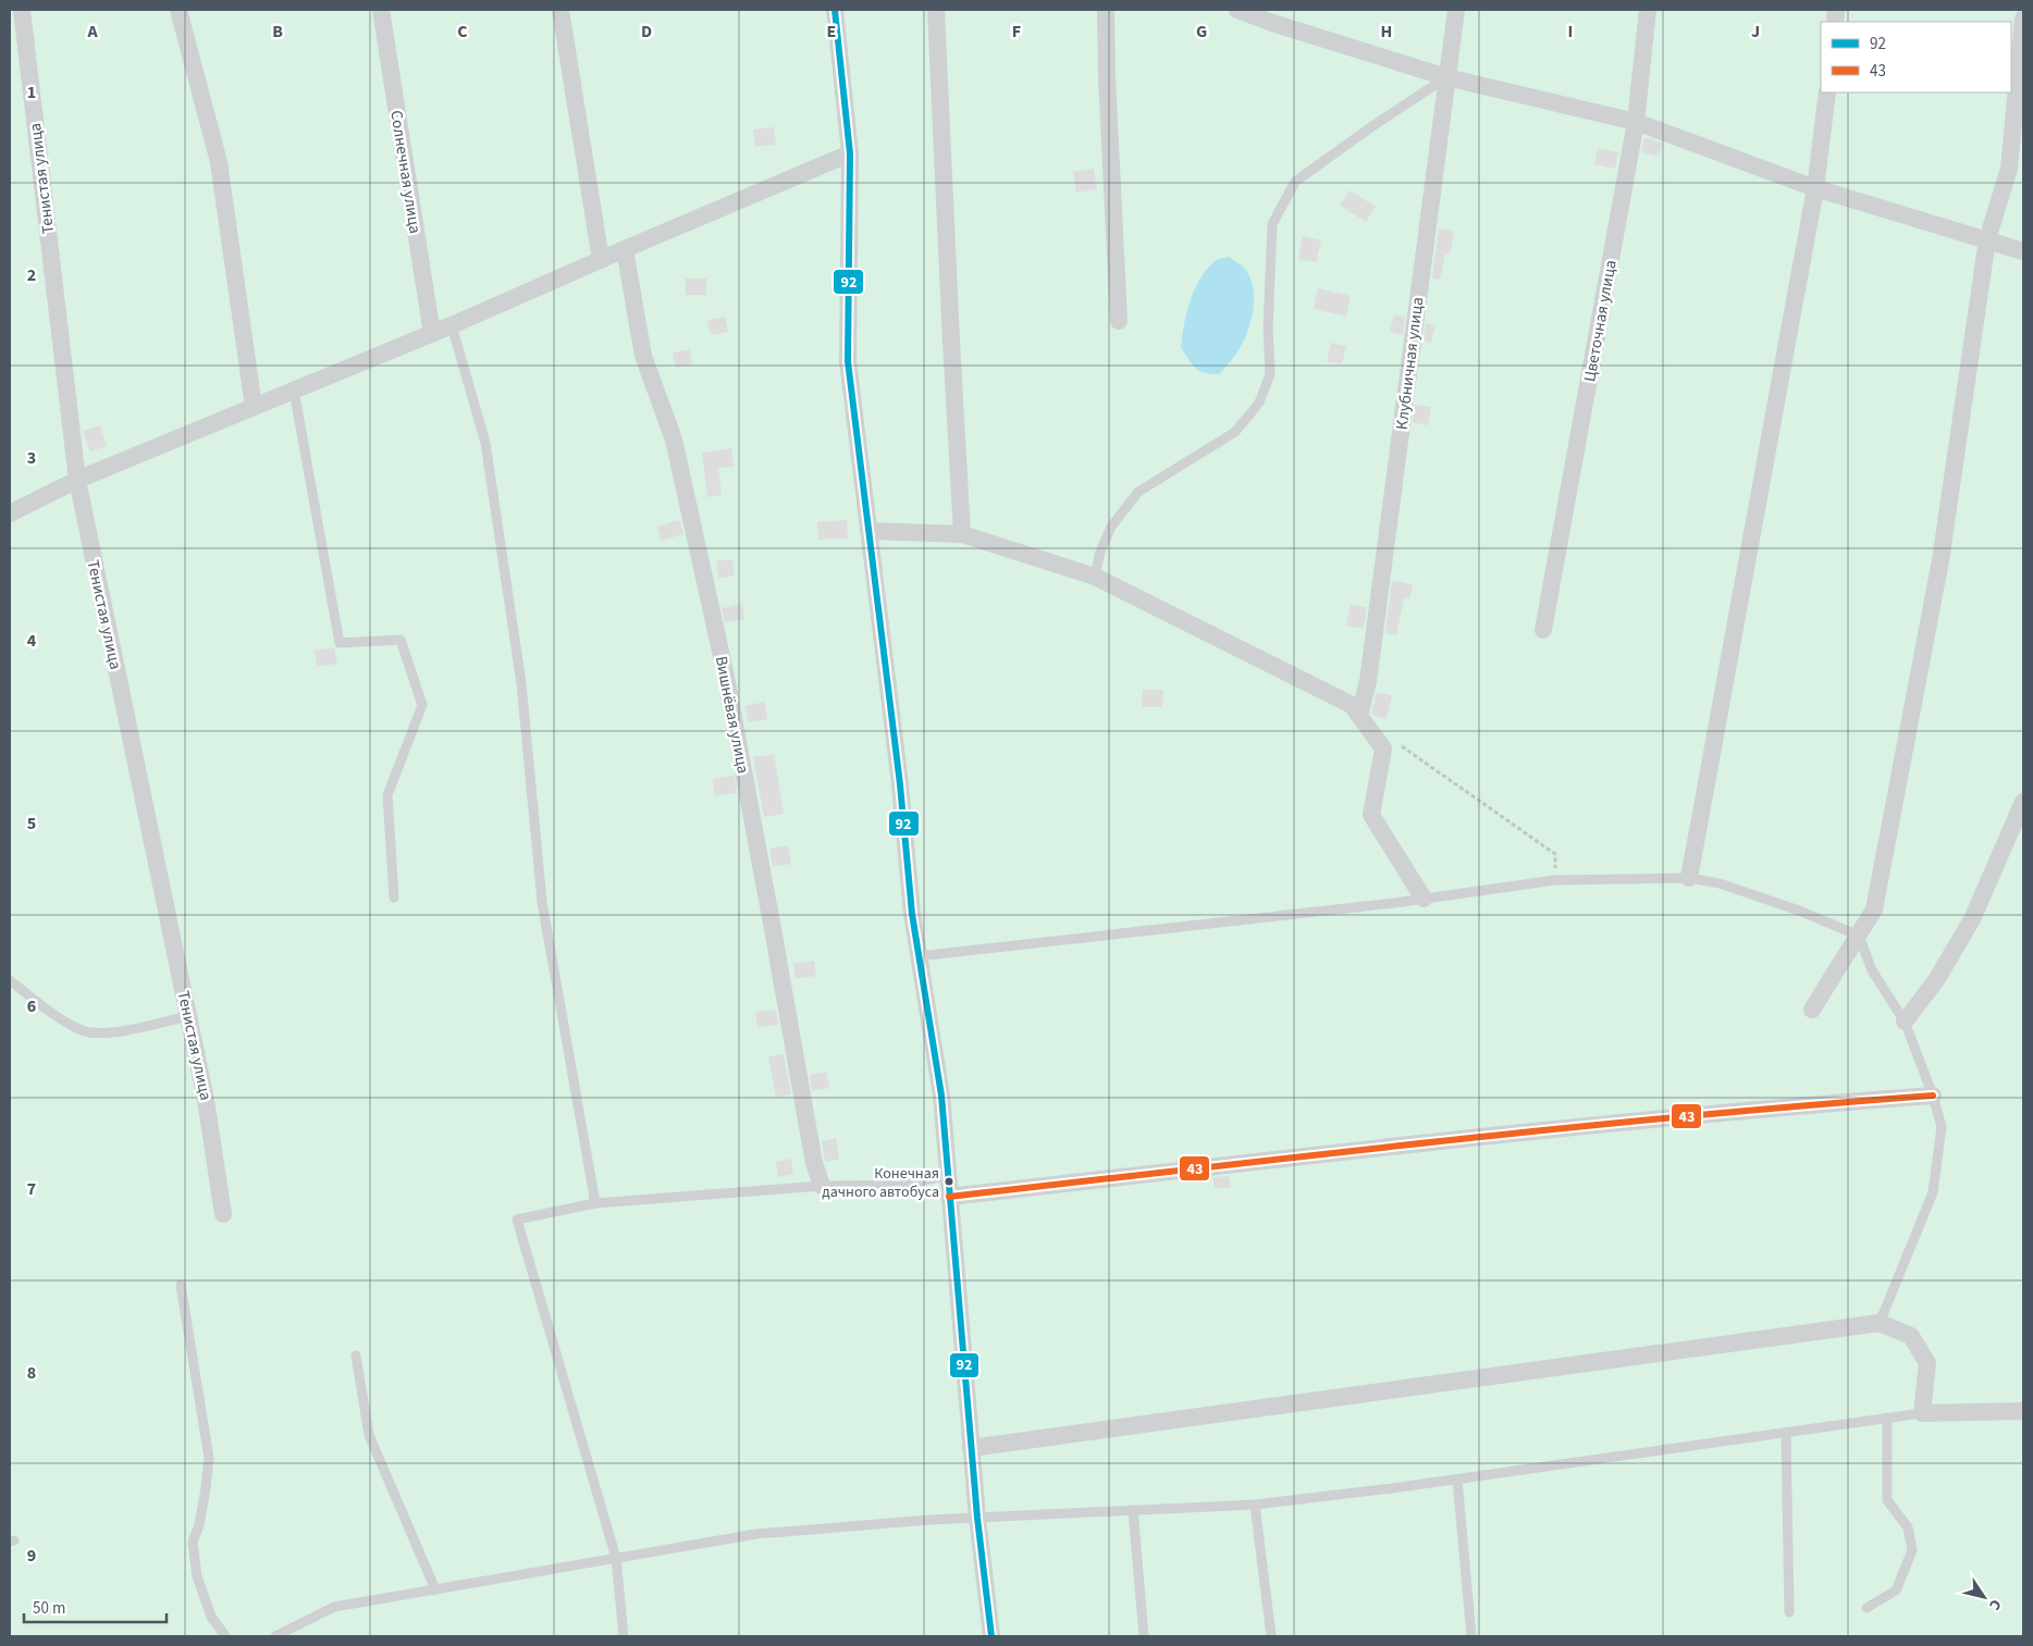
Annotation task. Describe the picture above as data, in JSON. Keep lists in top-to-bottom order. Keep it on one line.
{"streets":{"street":["Солнечная улица","Тенистая улица","Цветочная улица","Клубничная улица","Вишнёвая улица"]},"places":["Конечная дачного автобуса"],"lines":["transit line 92","transit line 43"],"legend":["92","43"],"scale_bar":"50 m","north":"bottom right","grid":{"columns":["A","B","C","D","E","F","G","H","I","J"],"rows":["1","2","3","4","5","6","7","8","9"]}}
